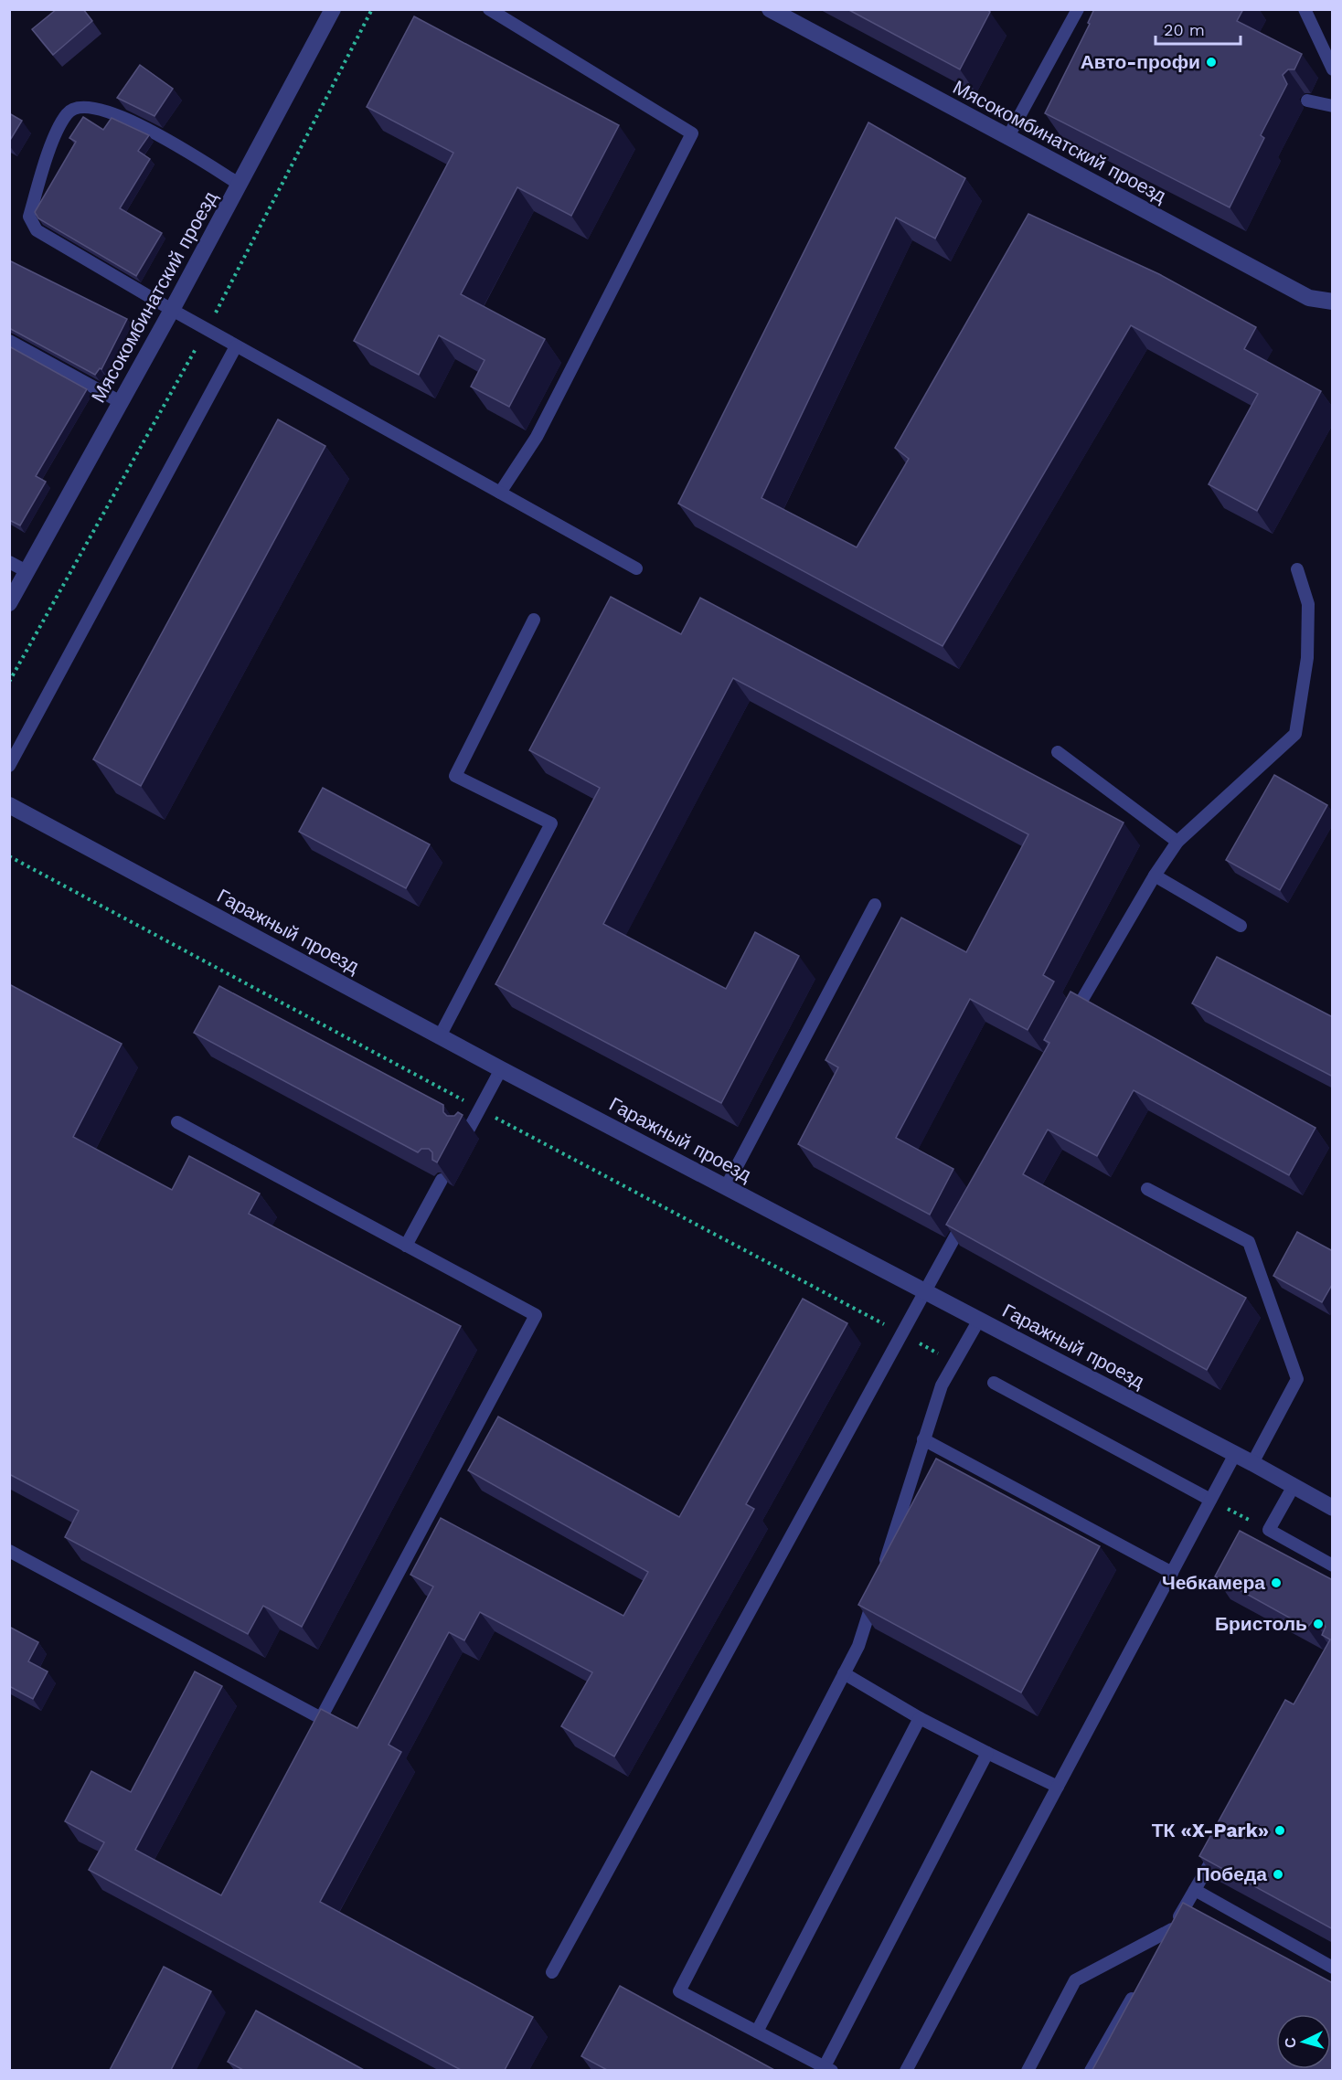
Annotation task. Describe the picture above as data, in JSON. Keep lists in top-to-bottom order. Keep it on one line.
{"streets":{"street":["Мясокомбинатский проезд","Гаражный проезд"]},"places":["Авто-профи","Чебкамера","Бристоль","ТК «X-Park»","Победа"],"scale_bar":"20 m","north":"left"}
